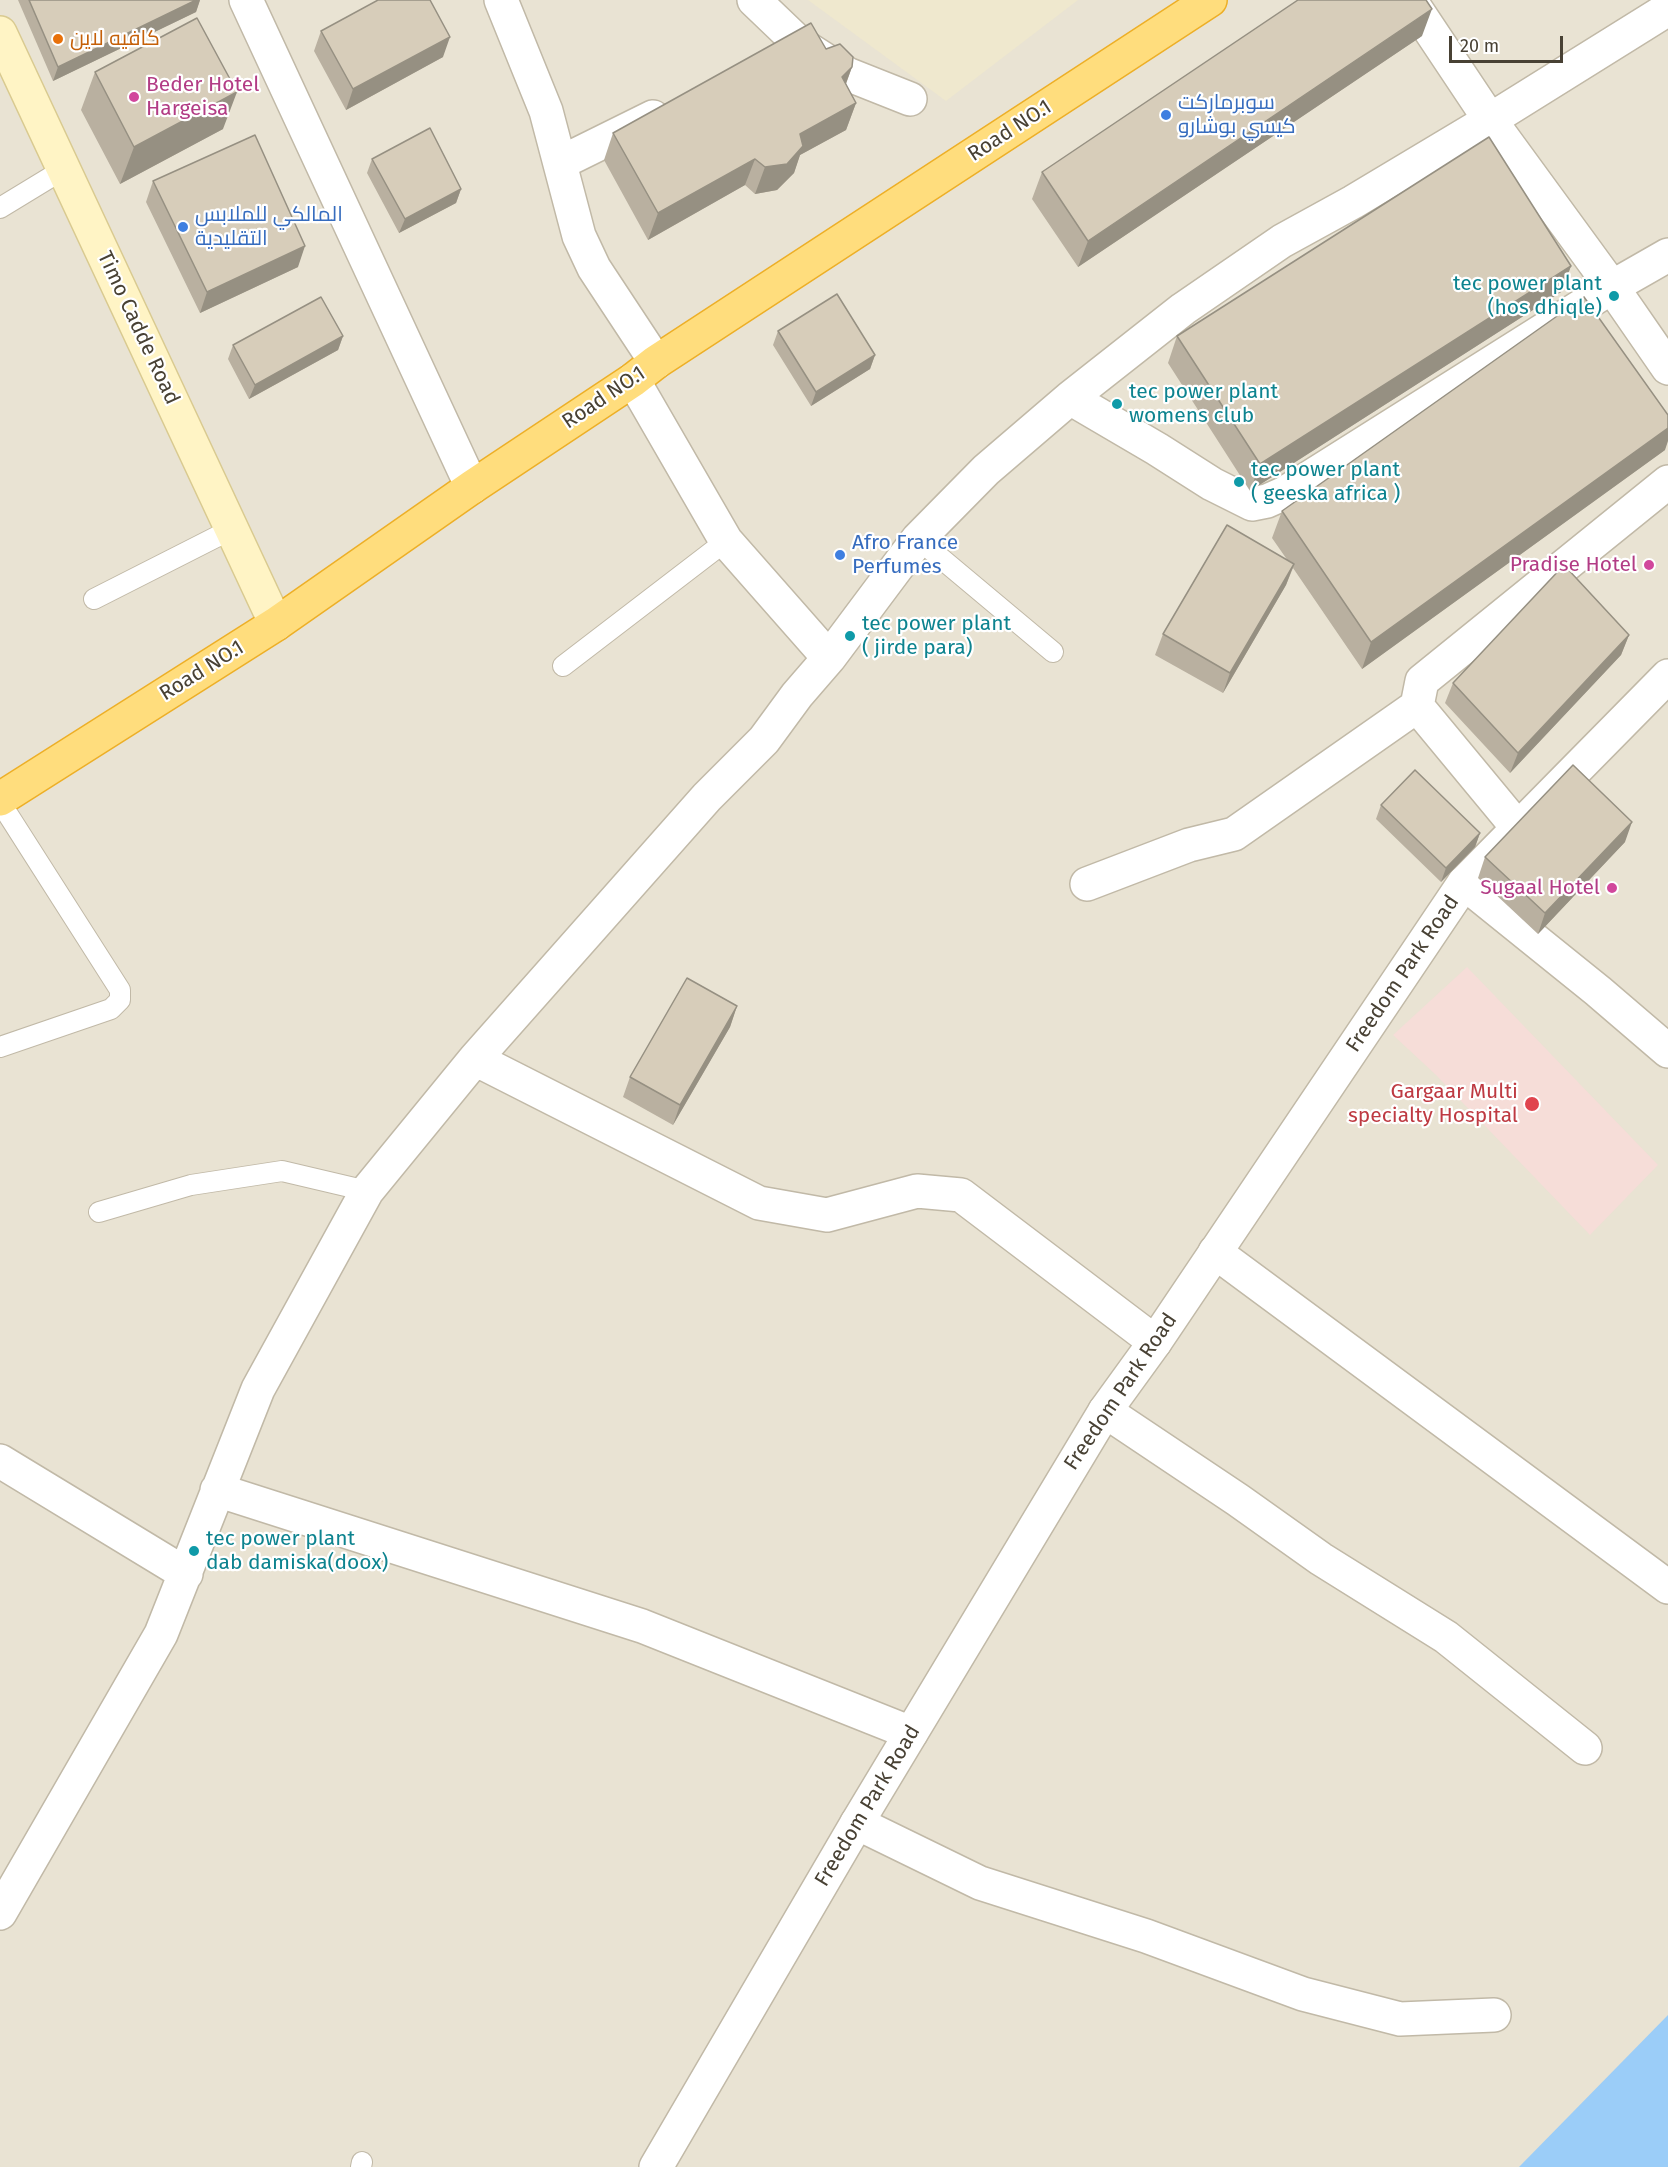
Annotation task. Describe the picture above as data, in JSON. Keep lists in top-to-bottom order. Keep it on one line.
{"streets":{"highway":["Road NO.1"],"main road":["Timo Cadde Road"],"street":["Freedom Park Road"]},"crossings":[["Road NO.1","Timo Cadde Road"]],"places":["كافيه لاين","Beder Hotel Hargeisa","سوبرماركت كيسي بوشارو","المالكي للملابس التقليدية","tec power plant (hos dhiqle)","tec power plant womens club","tec power plant ( geeska africa )","Afro France Perfumes","Pradise Hotel","tec power plant ( jirde para)","Sugaal Hotel","Gargaar Multi specialty Hospital","tec power plant dab damiska(doox)"],"scale_bar":"20 m"}
